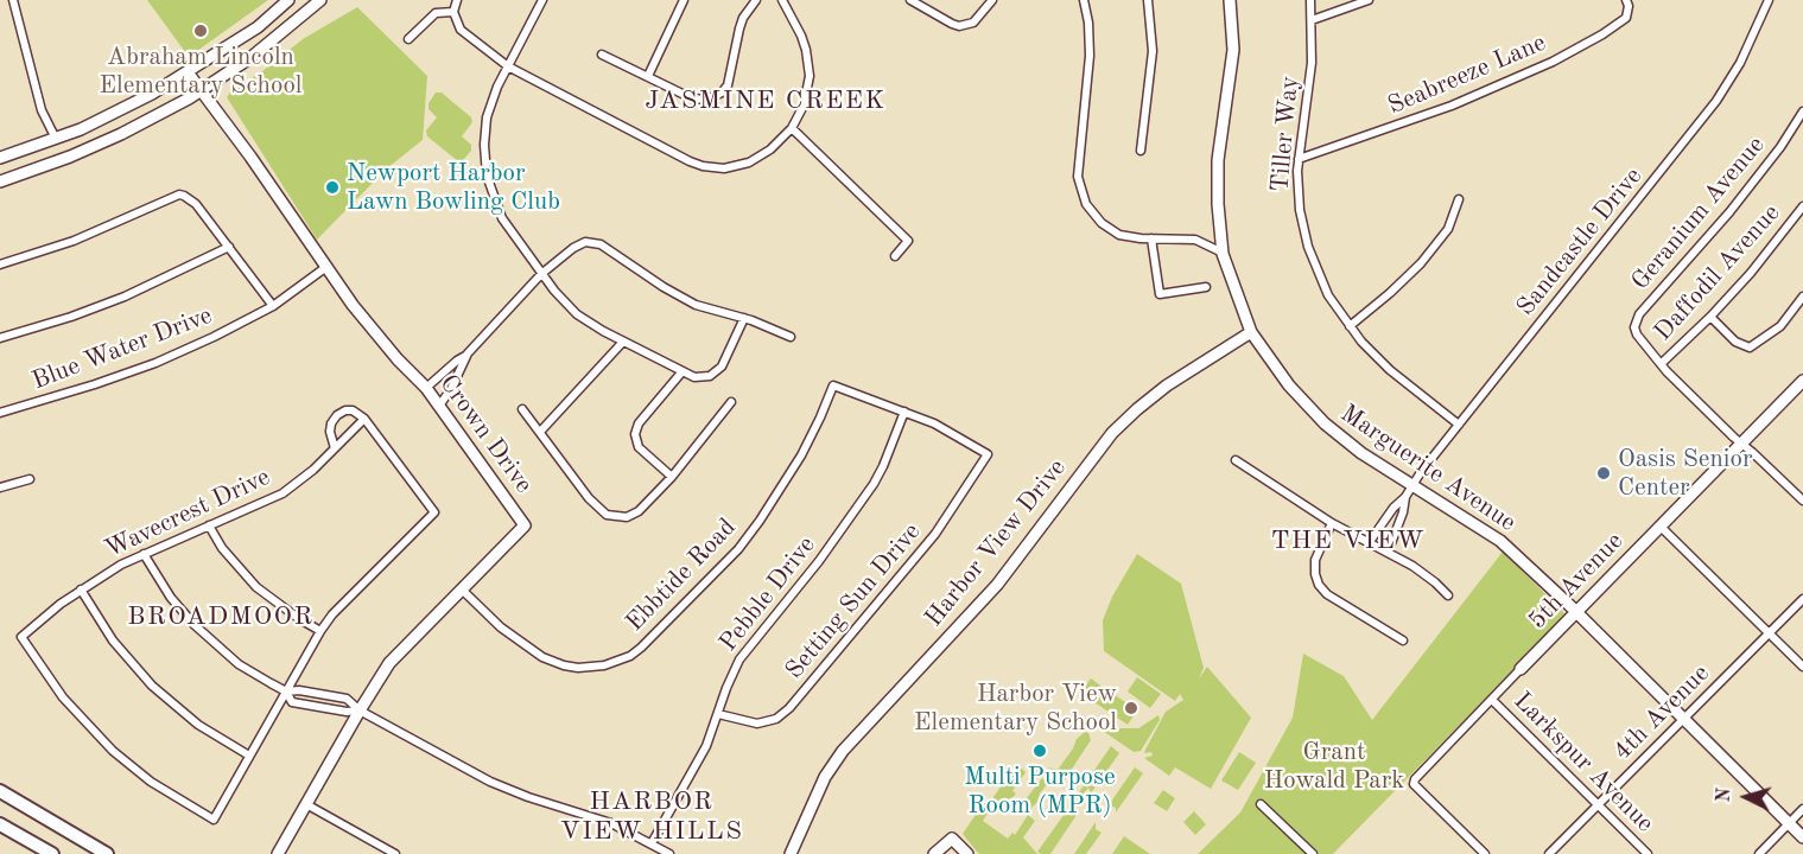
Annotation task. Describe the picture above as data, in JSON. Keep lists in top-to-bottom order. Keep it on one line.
{"streets":{"street":["Seabreeze Lane","Tiller Way","Geranium Avenue","Sandcastle Drive","Daffodil Avenue","Blue Water Drive","Crown Drive","Marguerite Avenue","Wavecrest Drive","Harbor View Drive","Ebbtide Road","5th Avenue","Pebble Drive","Setting Sun Drive","4th Avenue","Larkspur Avenue"]},"crossings":[["Seabreeze Lane","Tiller Way"],["Tiller Way","Sandcastle Drive"],["Geranium Avenue","Daffodil Avenue"],["Sandcastle Drive","Marguerite Avenue"],["Blue Water Drive","Crown Drive"],["Crown Drive","Ebbtide Road"],["Marguerite Avenue","Harbor View Drive"],["Marguerite Avenue","5th Avenue"],["Marguerite Avenue","4th Avenue"],["Ebbtide Road","Pebble Drive"],["Ebbtide Road","Setting Sun Drive"],["5th Avenue","Larkspur Avenue"],["Pebble Drive","Setting Sun Drive"],["4th Avenue","Larkspur Avenue"]],"districts":["JASMINE CREEK","THE VIEW","BROADMOOR","HARBOR VIEW HILLS"],"parks":["Grant Howald Park"],"places":["Abraham Lincoln Elementary School","Newport Harbor Lawn Bowling Club","Oasis Senior Center","Harbor View Elementary School","Multi Purpose Room (MPR)"],"north":"left"}
